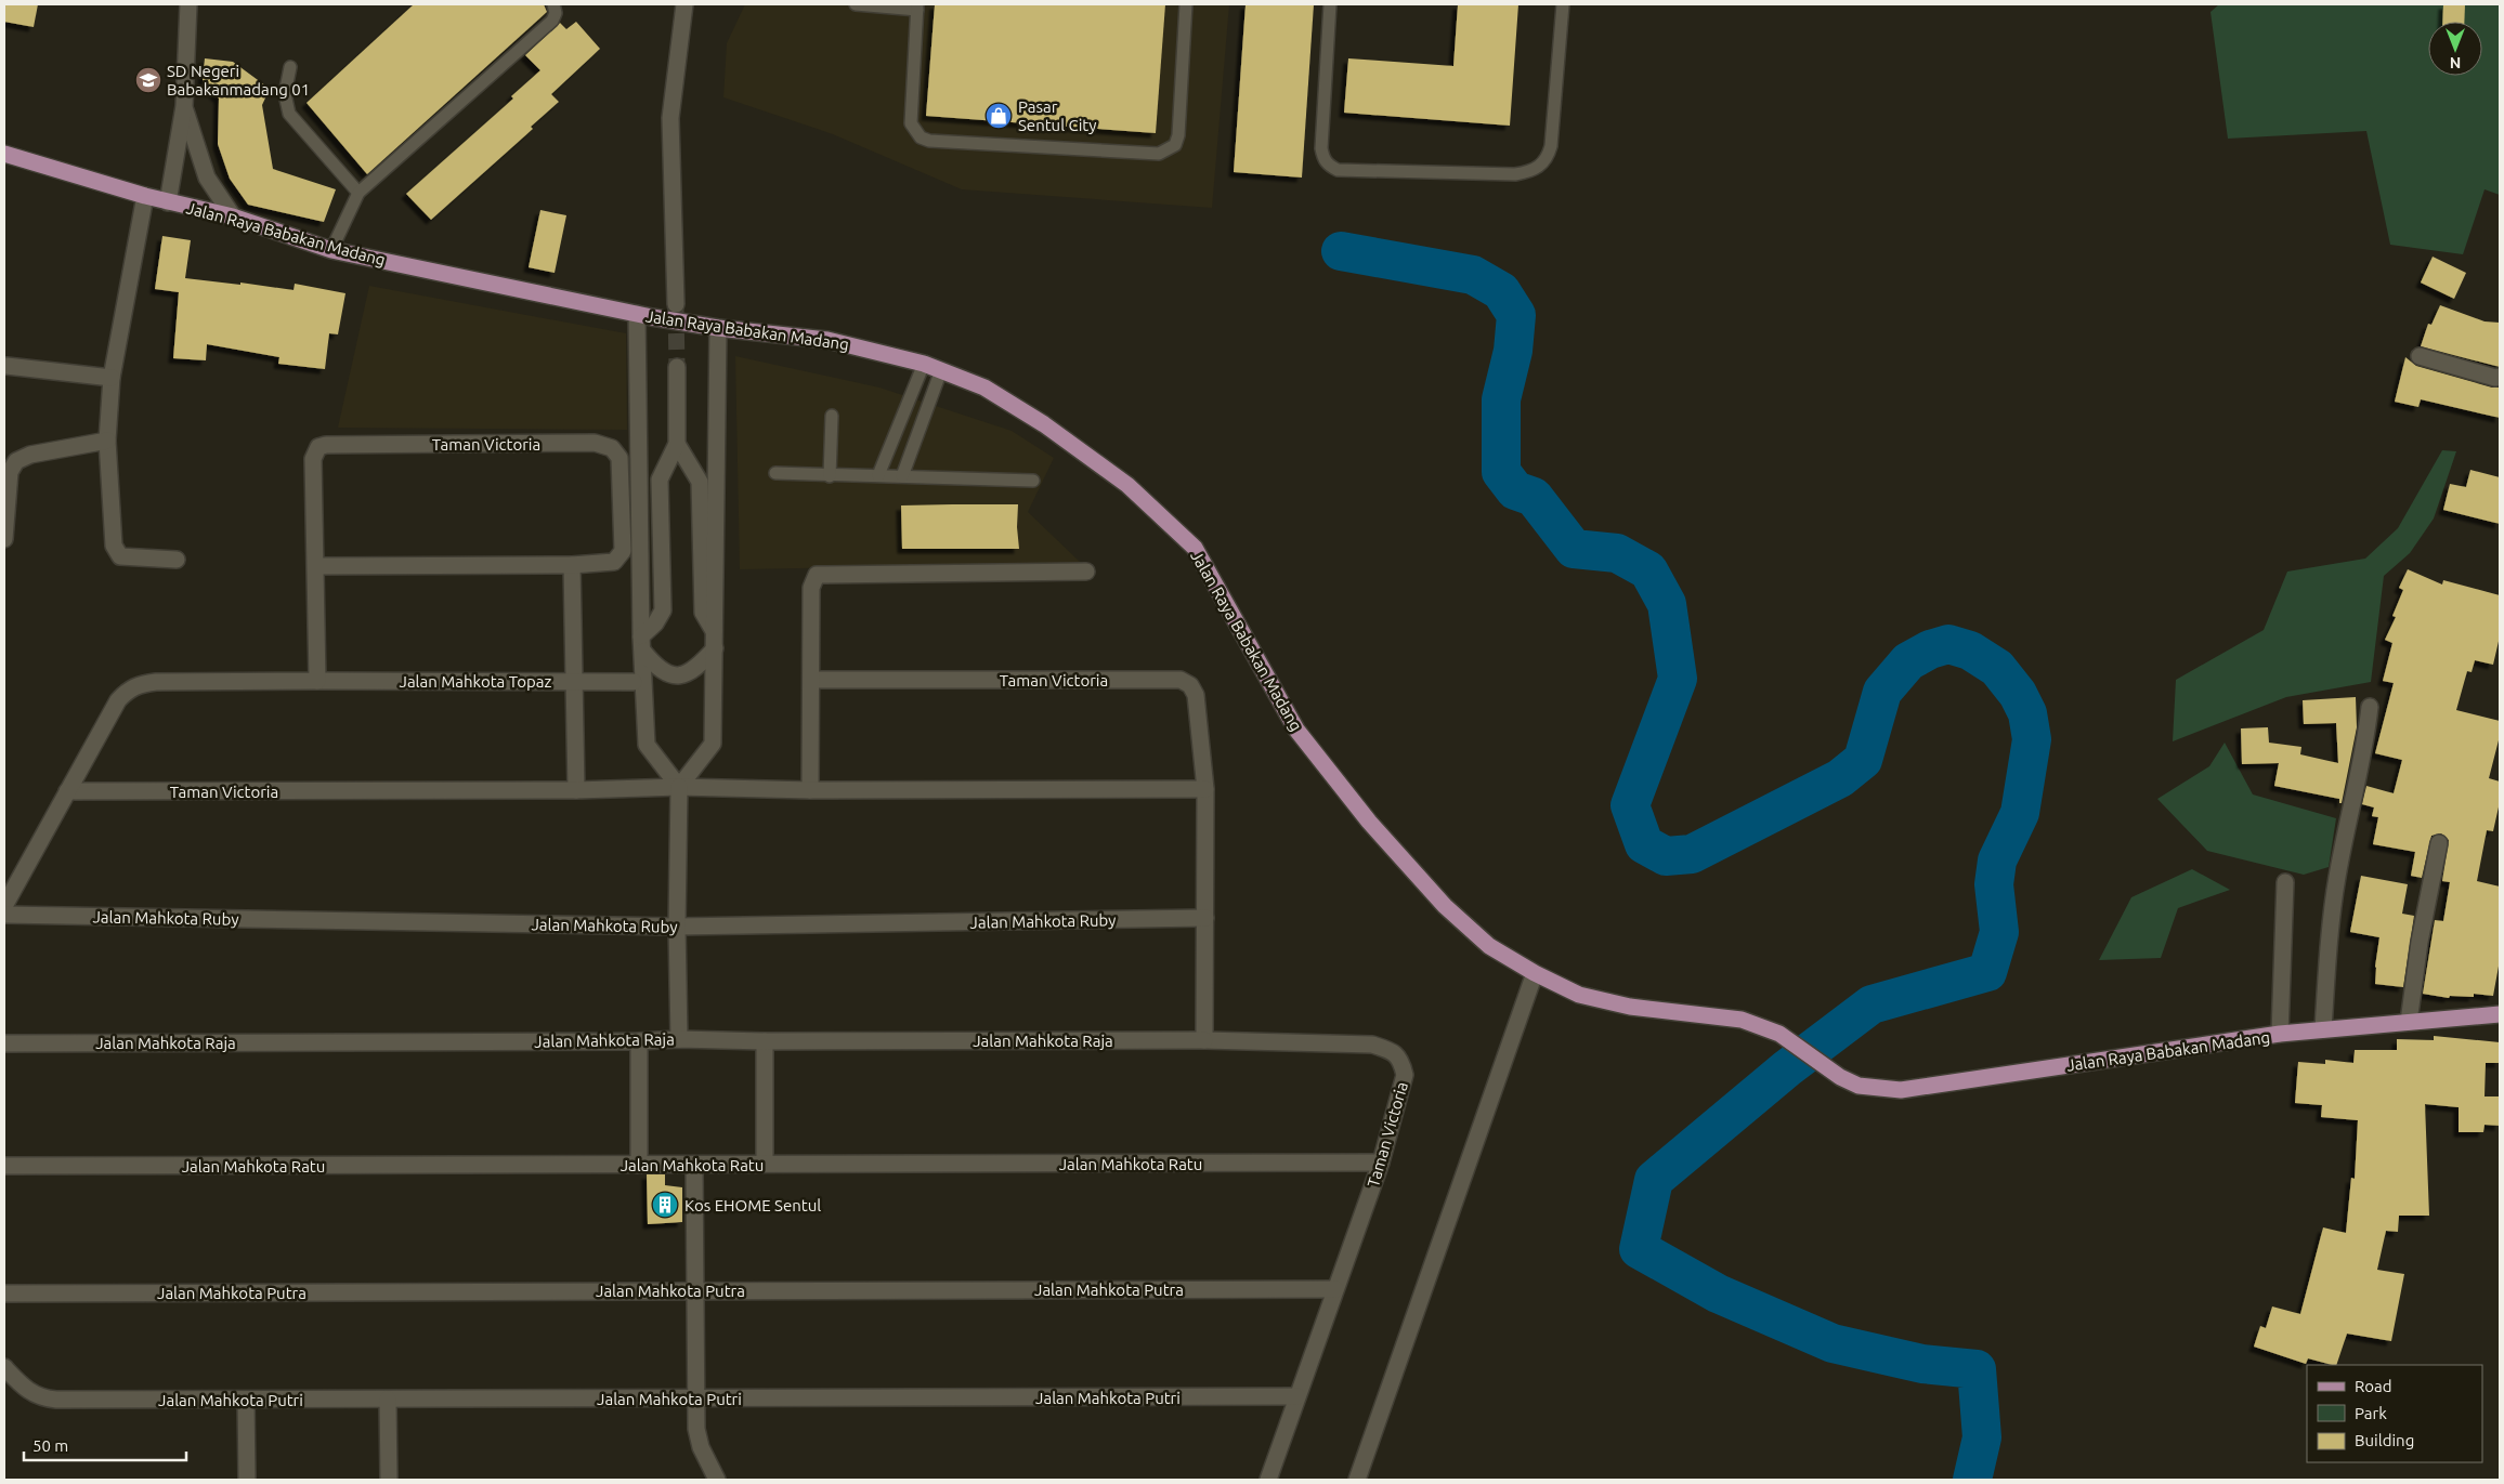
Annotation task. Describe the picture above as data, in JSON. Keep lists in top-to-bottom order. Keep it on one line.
{"streets":{"main road":["Jalan Raya Babakan Madang"],"street":["Taman Victoria","Jalan Mahkota Topaz","Jalan Mahkota Ruby","Jalan Mahkota Raja","Jalan Mahkota Ratu","Jalan Mahkota Putra","Jalan Mahkota Putri"]},"crossings":[["Taman Victoria","Jalan Mahkota Topaz"],["Taman Victoria","Jalan Mahkota Ruby"],["Taman Victoria","Jalan Mahkota Raja"],["Taman Victoria","Jalan Mahkota Ratu"],["Taman Victoria","Jalan Mahkota Putra"],["Taman Victoria","Jalan Mahkota Putri"]],"places":{"school or university":["SD Negeri Babakanmadang 01"],"shop":["Pasar Sentul City"],"building":["Kos EHOME Sentul"]},"legend":["Road","Park","Building"],"scale_bar":"50 m","north":"bottom"}
